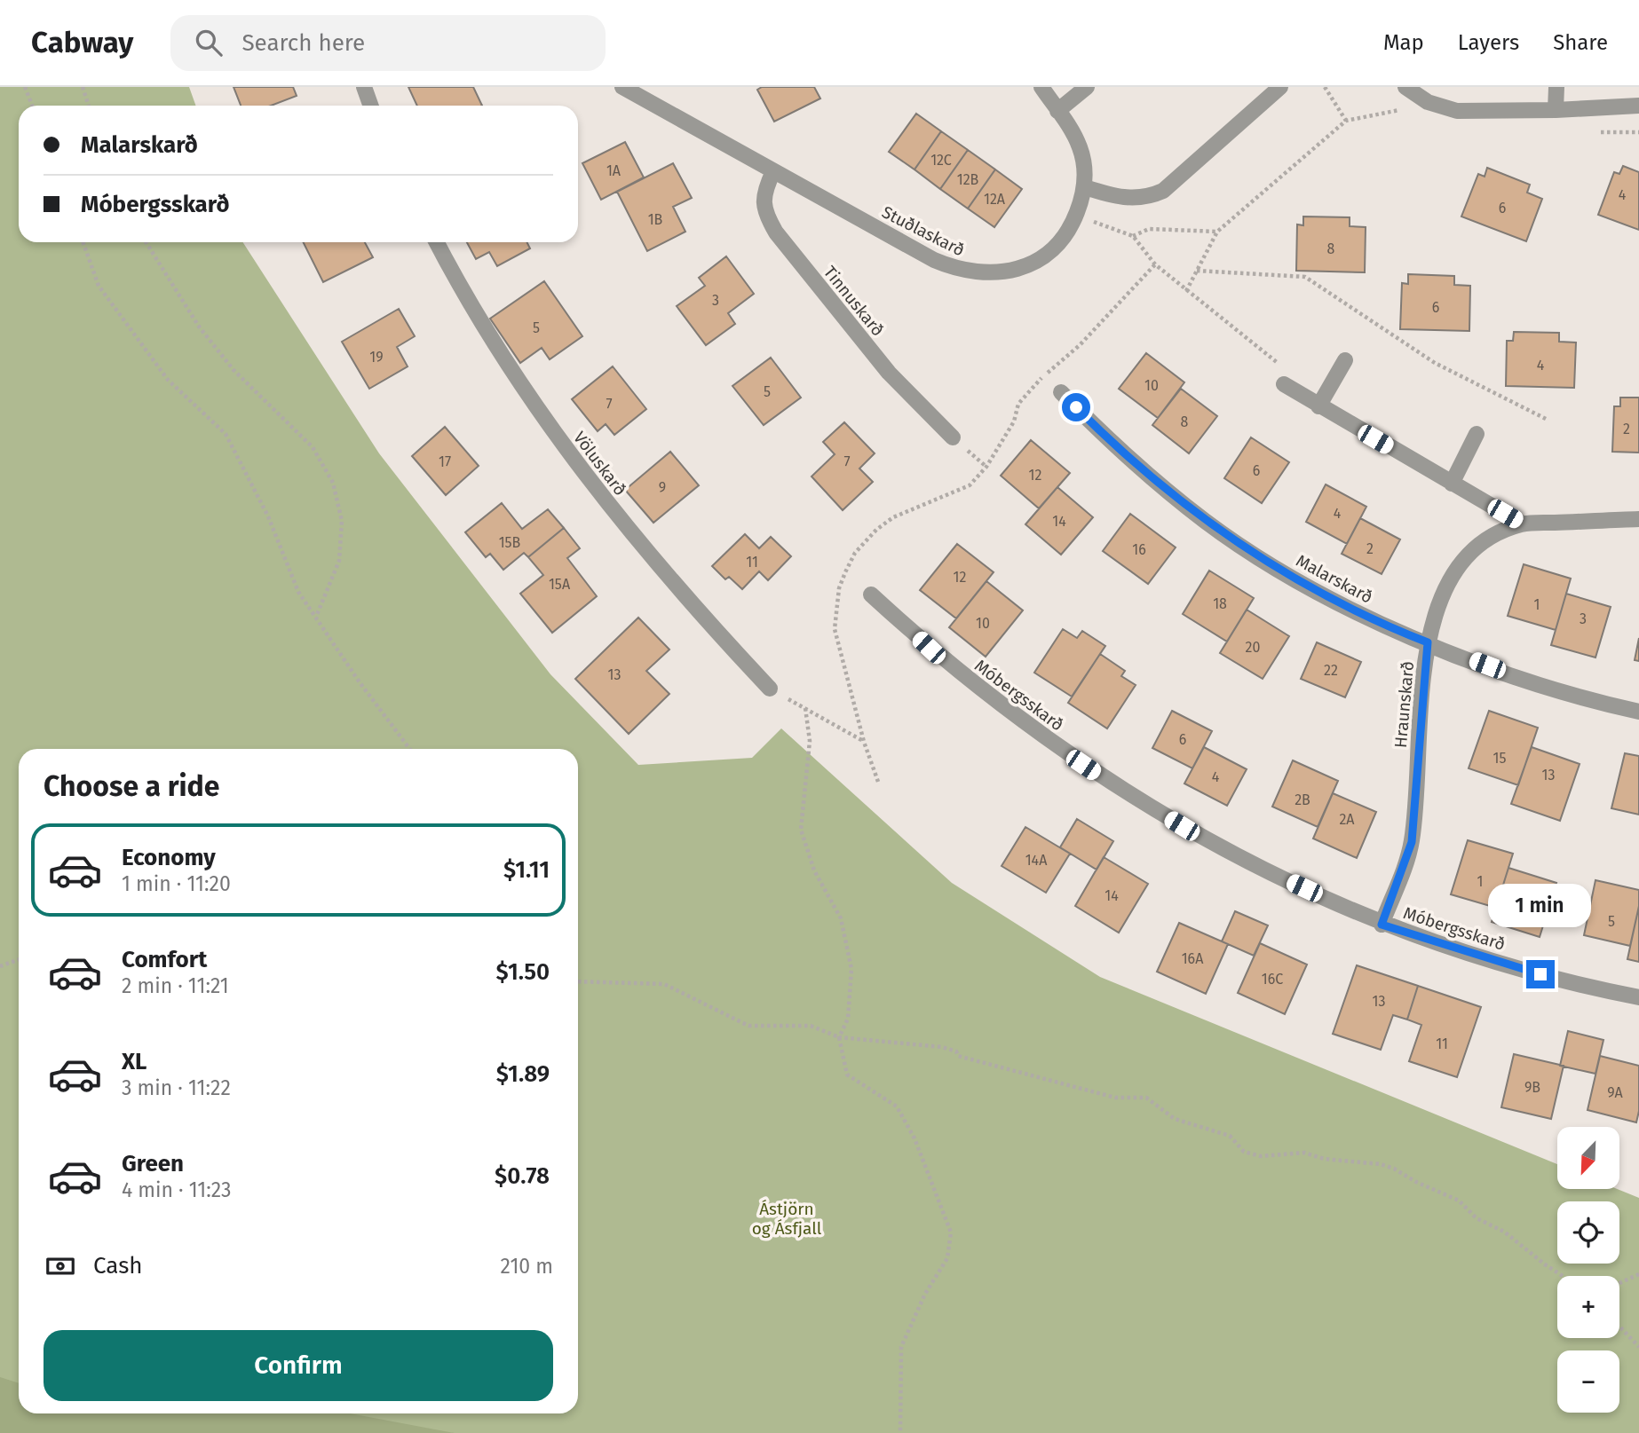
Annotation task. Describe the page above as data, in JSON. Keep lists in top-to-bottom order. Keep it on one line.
{"streets":{"street":["Stuðlaskarð","Tinnuskarð","Völuskarð","Malarskarð","Móbergsskarð","Hraunskarð"]},"crossings":[["Stuðlaskarð","Tinnuskarð"],["Malarskarð","Hraunskarð"],["Móbergsskarð","Hraunskarð"]],"parks":["Ástjörn og Ásfjall"],"house_numbers":["12C","1A","12B","4","12A","6","1B","8","3","6","5","19","4","10","5","7","8","2","17","7","6","12","9","4","14","15B","2","16","11","12","15A","18","1","3","10","20","22","13","6","15","13","4","2B","2A","14A","1","14","5","16A","16C","13","11","9B","9A"],"north":"bottom left","page":{"header":"Cabway","search":"Search here","nav":["Map","Layers","Share"],"banner":["Malarskarð","Móbergsskarð"],"heading":"Choose a ride","list":[{"name":"Economy","note":"1 min · 11:20","value":"$1.11"},{"name":"Comfort","note":"2 min · 11:21","value":"$1.50"},{"name":"XL","note":"3 min · 11:22","value":"$1.89"},{"name":"Green","note":"4 min · 11:23","value":"$0.78"}],"bubble":"1 min","map_buttons":["+","−"],"pay":["Cash","210 m"],"buttons":"Confirm"}}
